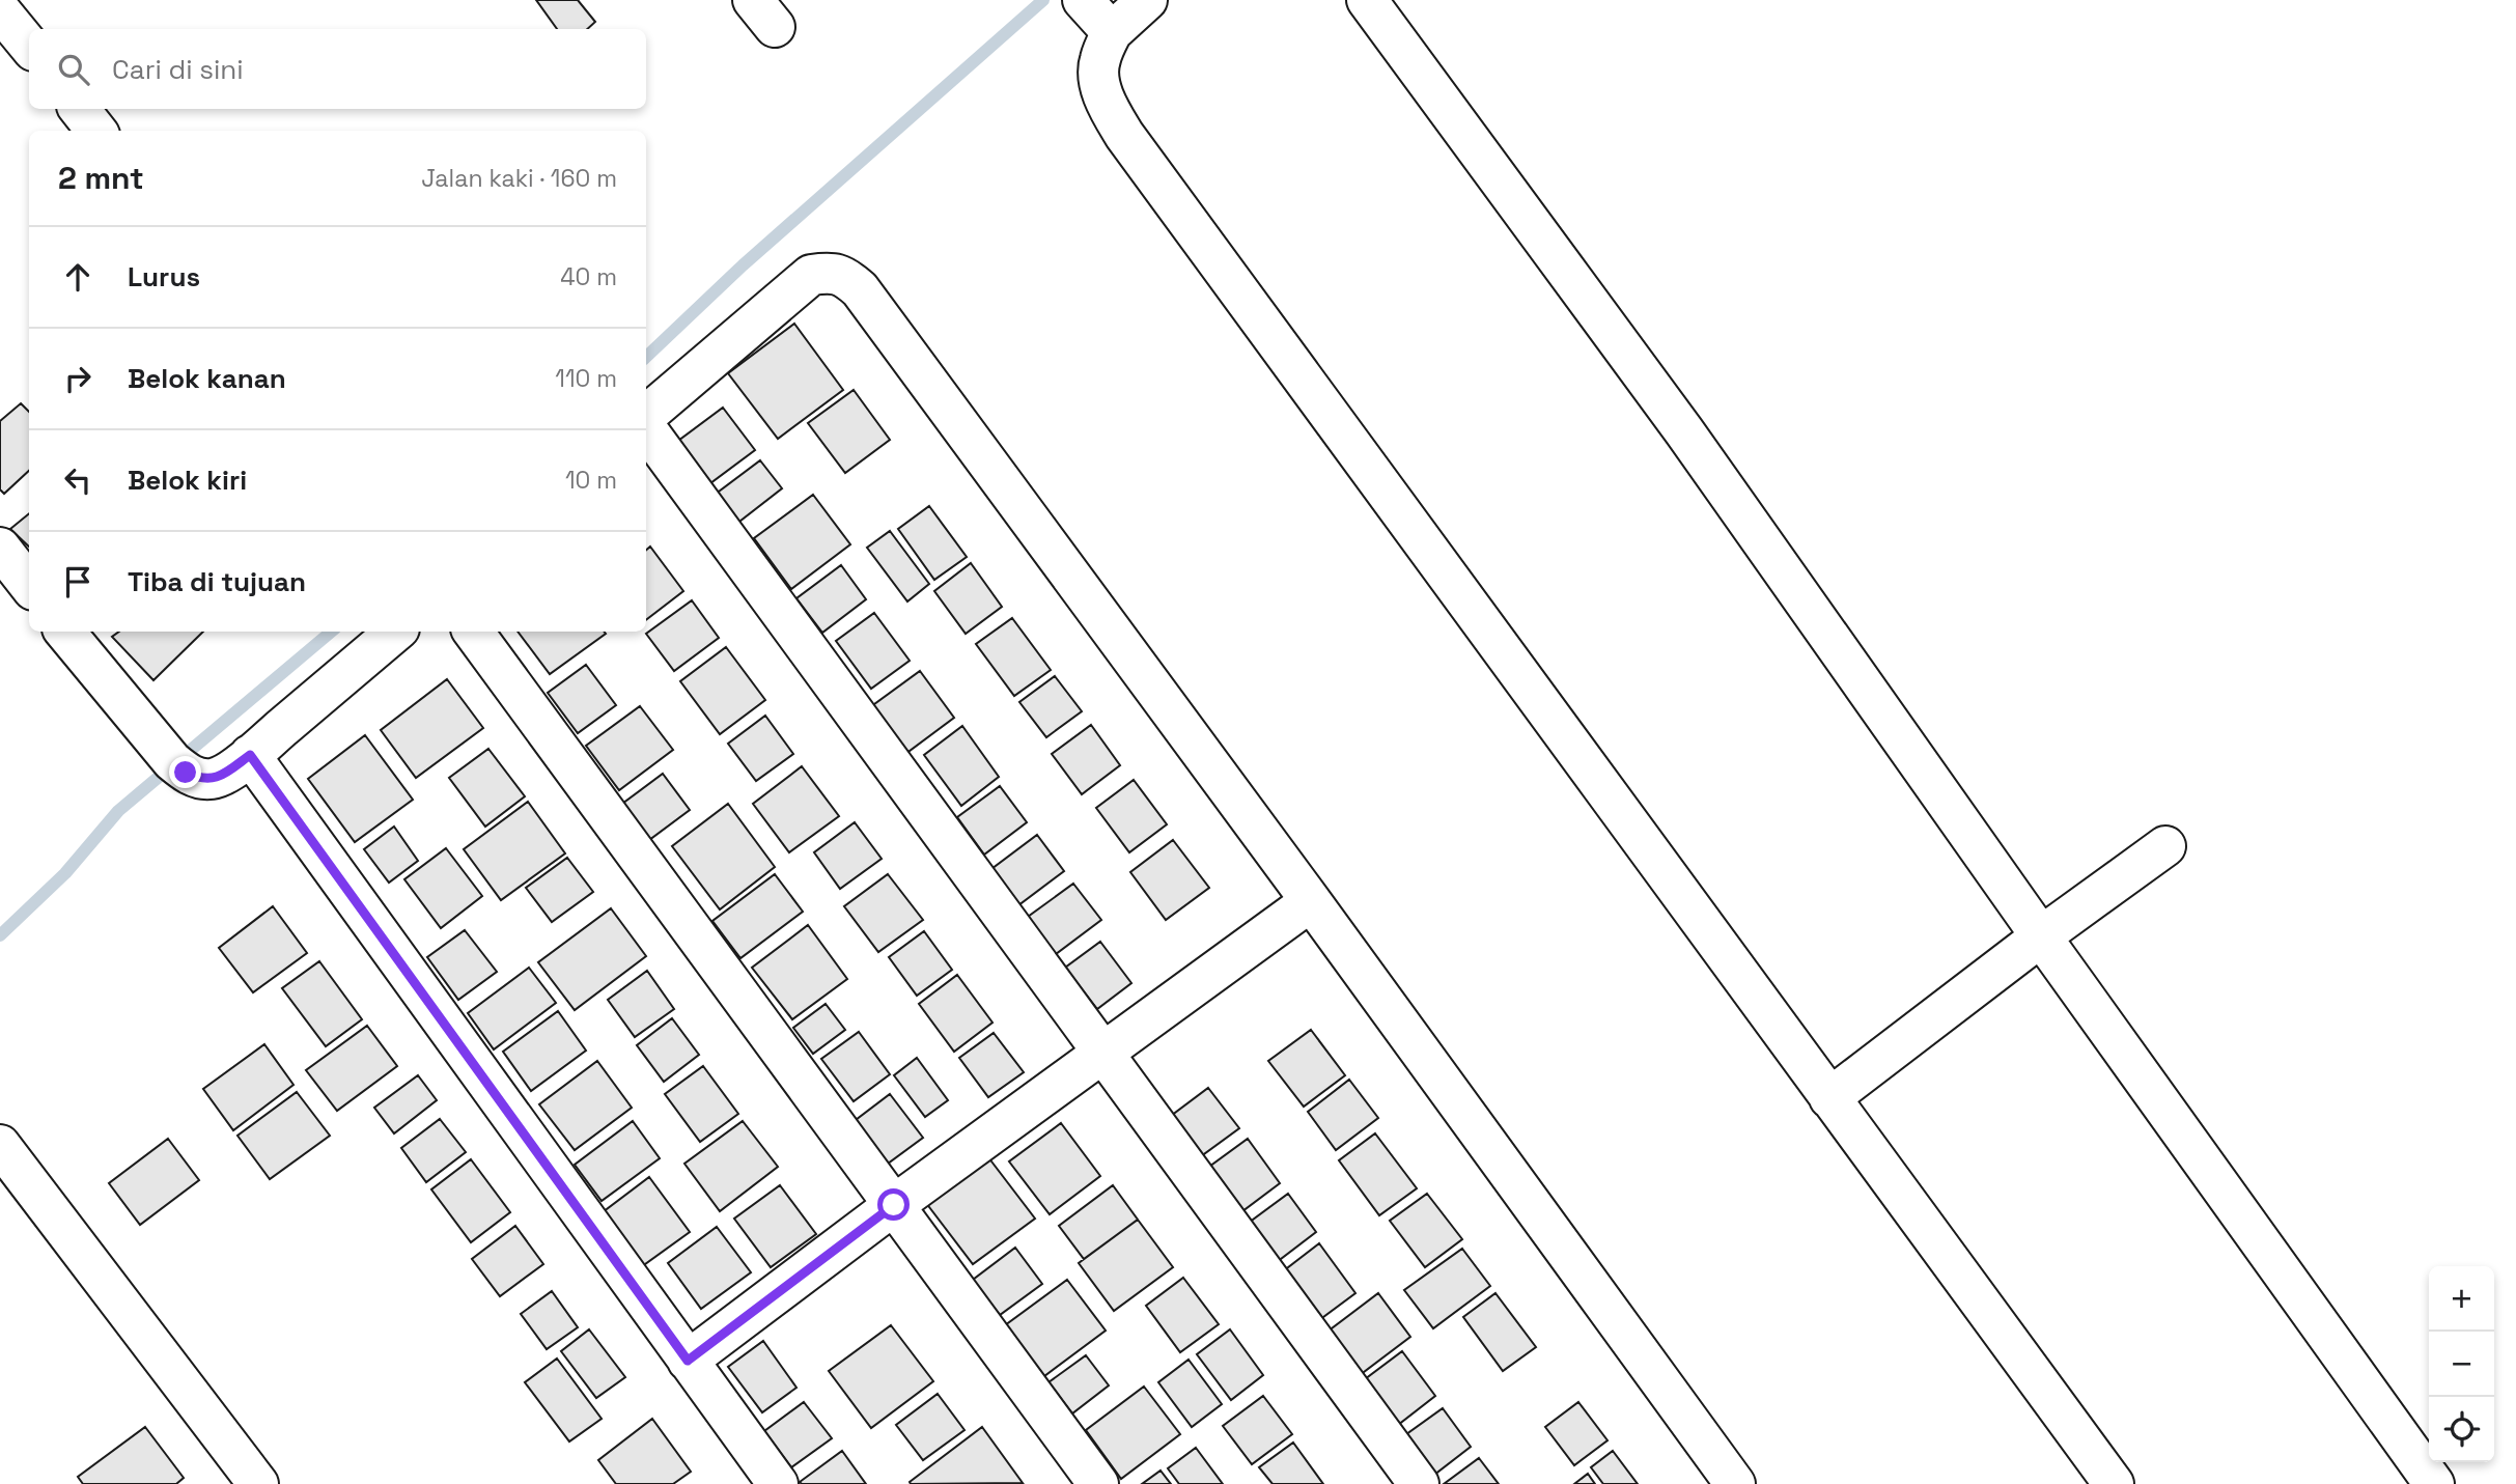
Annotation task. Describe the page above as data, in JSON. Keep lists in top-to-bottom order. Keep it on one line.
{"page":{"search":"Cari di sini","heading":["2 mnt","Jalan kaki · 160 m"],"list":[["Lurus","40 m"],["Belok kanan","110 m"],["Belok kiri","10 m"],"Tiba di tujuan"],"map_buttons":["+","−"]}}
